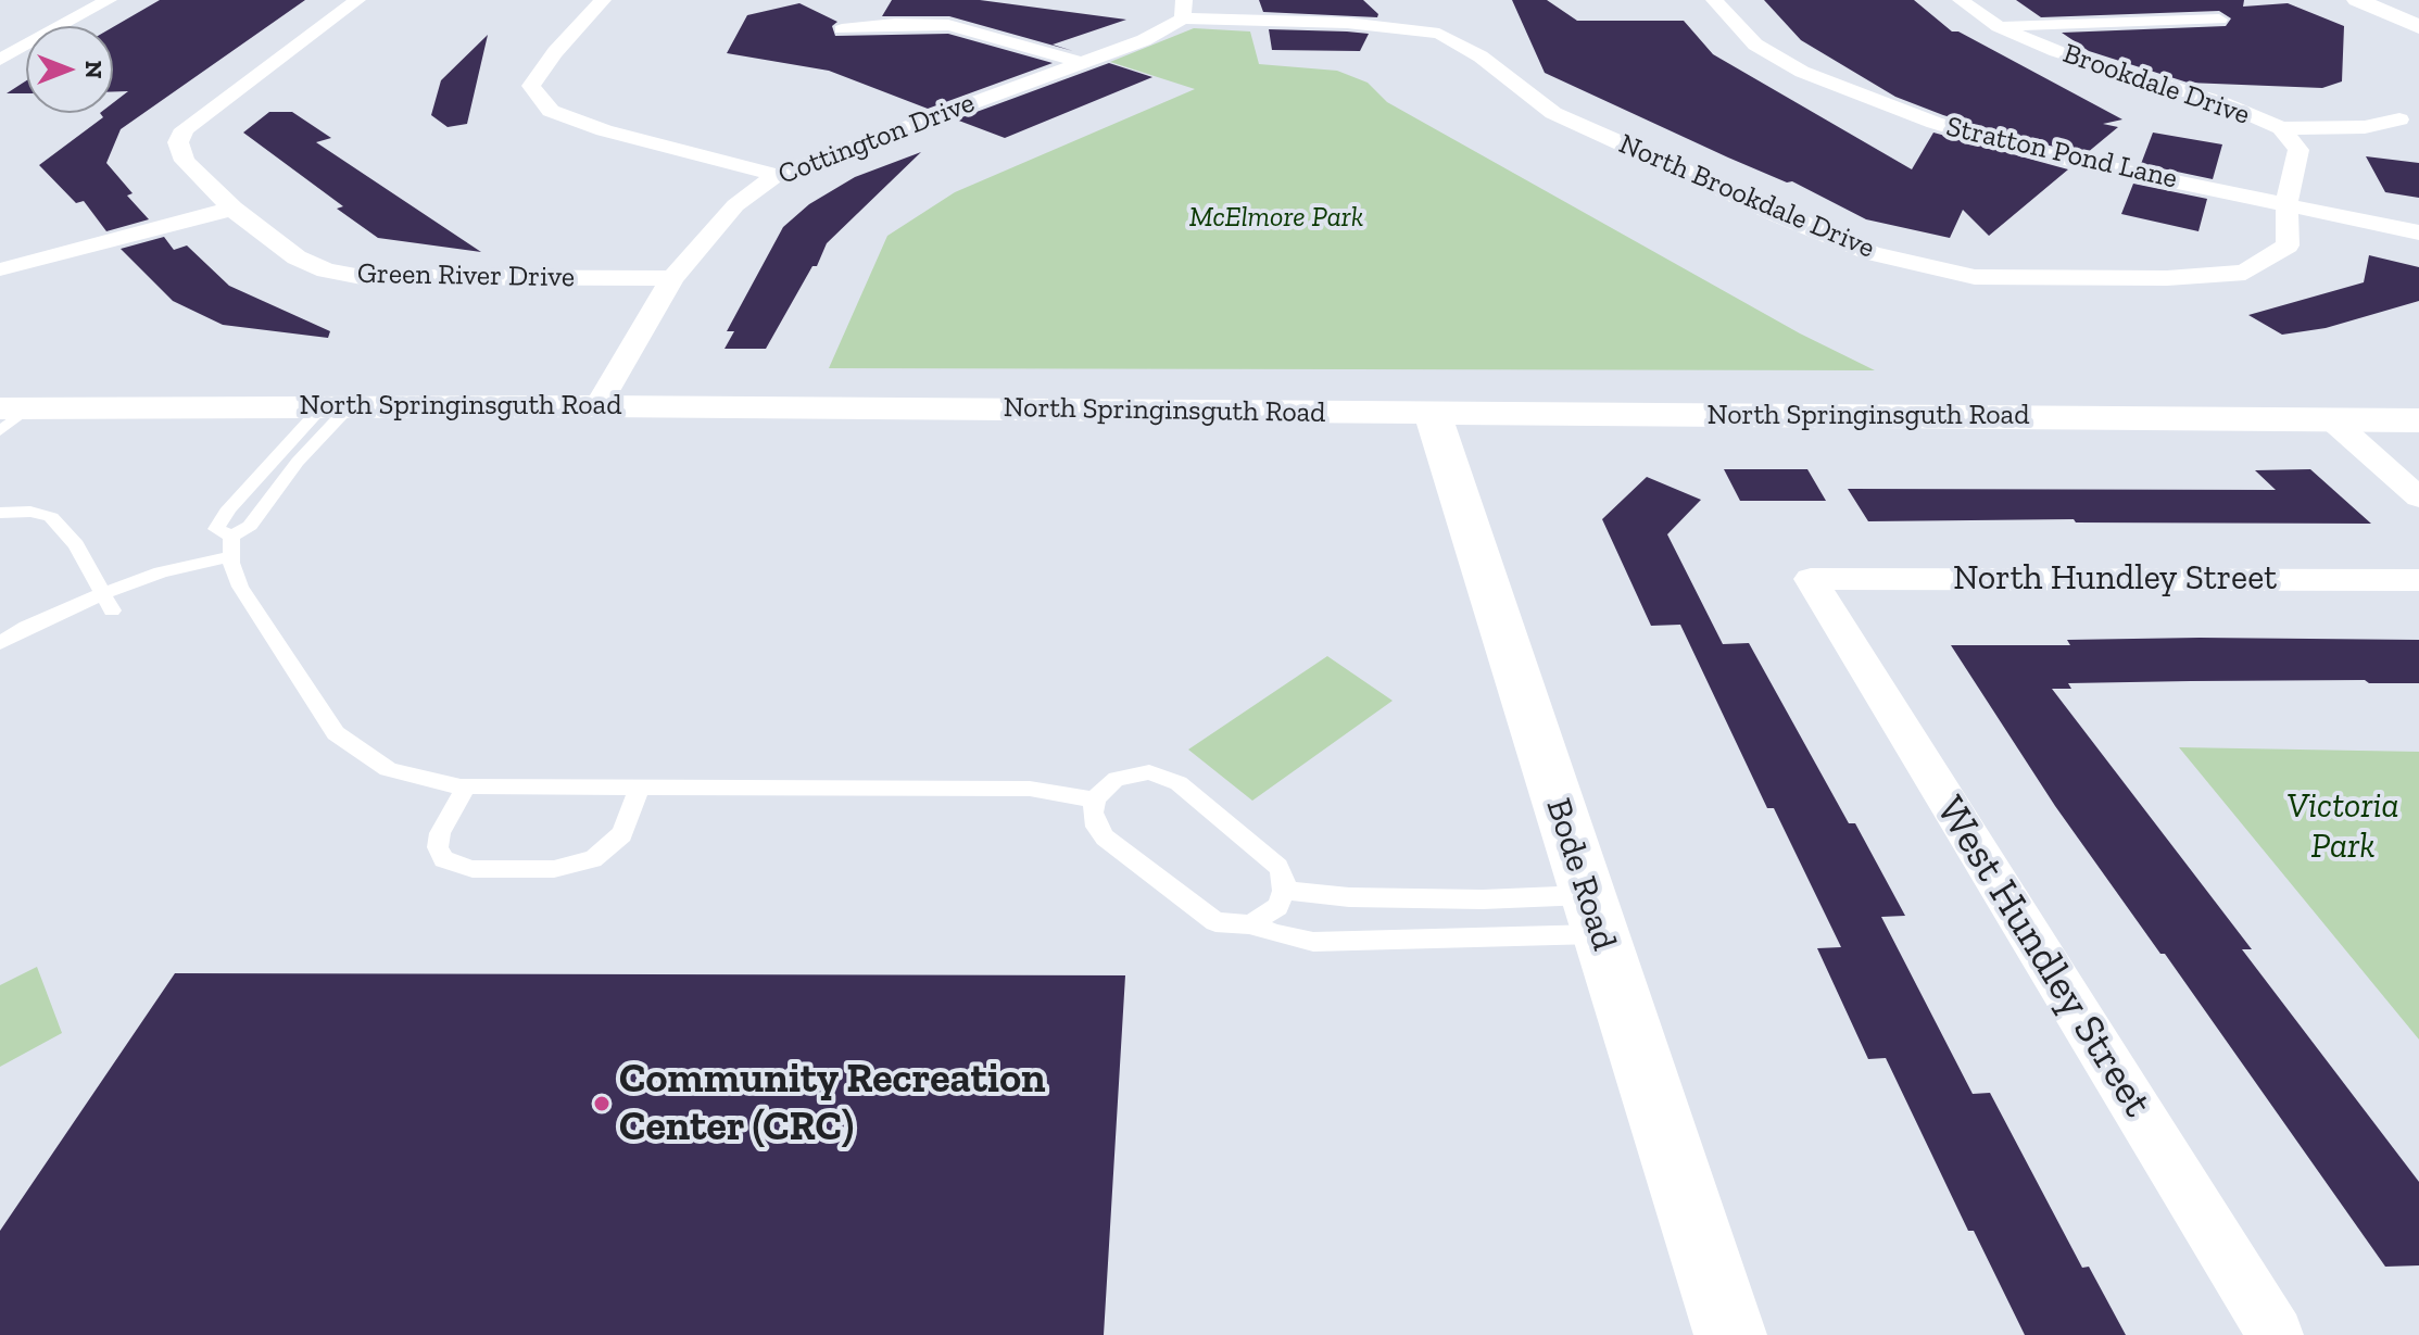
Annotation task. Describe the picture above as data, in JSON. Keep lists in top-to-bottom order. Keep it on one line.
{"streets":{"street":["Brookdale Drive","Cottington Drive","Stratton Pond Lane","North Brookdale Drive","Green River Drive","North Springinsguth Road","North Hundley Street","Bode Road","West Hundley Street"]},"crossings":[["Brookdale Drive","Stratton Pond Lane"],["Brookdale Drive","North Brookdale Drive"],["Cottington Drive","North Brookdale Drive"],["Cottington Drive","Green River Drive"],["Cottington Drive","North Springinsguth Road"],["Stratton Pond Lane","North Brookdale Drive"],["North Springinsguth Road","Bode Road"],["North Hundley Street","West Hundley Street"]],"parks":["McElmore Park","Victoria Park"],"places":["Community Recreation Center (CRC)"],"north":"right"}
